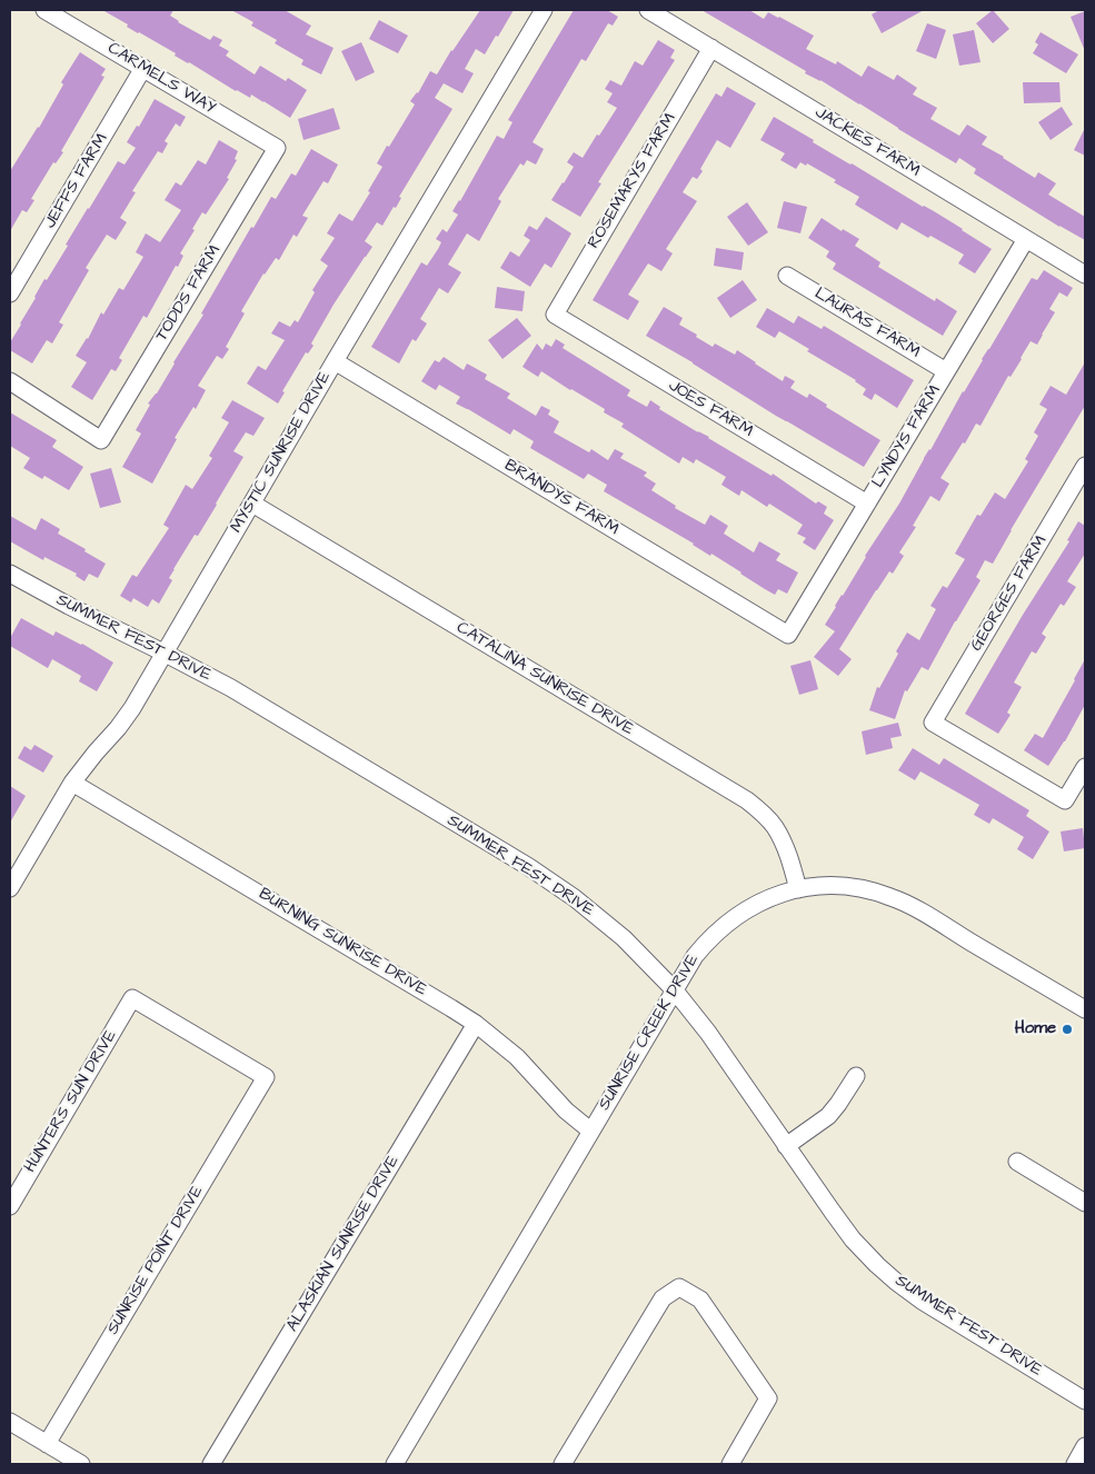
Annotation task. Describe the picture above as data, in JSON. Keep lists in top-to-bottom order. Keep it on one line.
{"streets":{"street":["CARMELS WAY","JACKIES FARM","JEFFS FARM","ROSEMARYS FARM","TODDS FARM","LAURAS FARM","JOES FARM","LYNDYS FARM","MYSTIC SUNRISE DRIVE","BRANDYS FARM","GEORGES FARM","SUMMER FEST DRIVE","CATALINA SUNRISE DRIVE","BURNING SUNRISE DRIVE","SUNRISE CREEK DRIVE","HUNTERS SUN DRIVE","ALASKIAN SUNRISE DRIVE","SUNRISE POINT DRIVE"]},"crossings":[["CARMELS WAY","JEFFS FARM"],["CARMELS WAY","TODDS FARM"],["JACKIES FARM","ROSEMARYS FARM"],["JACKIES FARM","LYNDYS FARM"],["ROSEMARYS FARM","JOES FARM"],["LAURAS FARM","LYNDYS FARM"],["JOES FARM","LYNDYS FARM"],["LYNDYS FARM","BRANDYS FARM"],["MYSTIC SUNRISE DRIVE","BRANDYS FARM"],["MYSTIC SUNRISE DRIVE","SUMMER FEST DRIVE"],["MYSTIC SUNRISE DRIVE","CATALINA SUNRISE DRIVE"],["MYSTIC SUNRISE DRIVE","BURNING SUNRISE DRIVE"],["SUMMER FEST DRIVE","SUNRISE CREEK DRIVE"],["CATALINA SUNRISE DRIVE","SUNRISE CREEK DRIVE"],["BURNING SUNRISE DRIVE","SUNRISE CREEK DRIVE"],["BURNING SUNRISE DRIVE","ALASKIAN SUNRISE DRIVE"],["HUNTERS SUN DRIVE","SUNRISE POINT DRIVE"]],"places":["Home"]}
